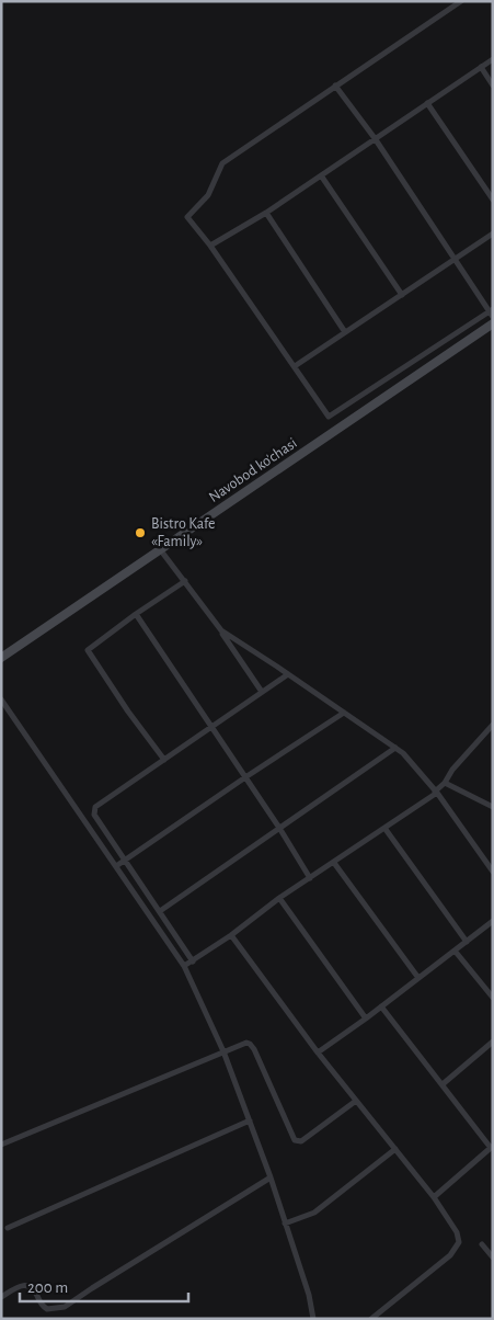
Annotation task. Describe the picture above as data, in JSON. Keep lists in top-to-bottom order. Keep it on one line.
{"streets":{"street":["Navobod ko'chasi"]},"places":["Bistro Kafe «Family»"],"scale_bar":"200 m"}
